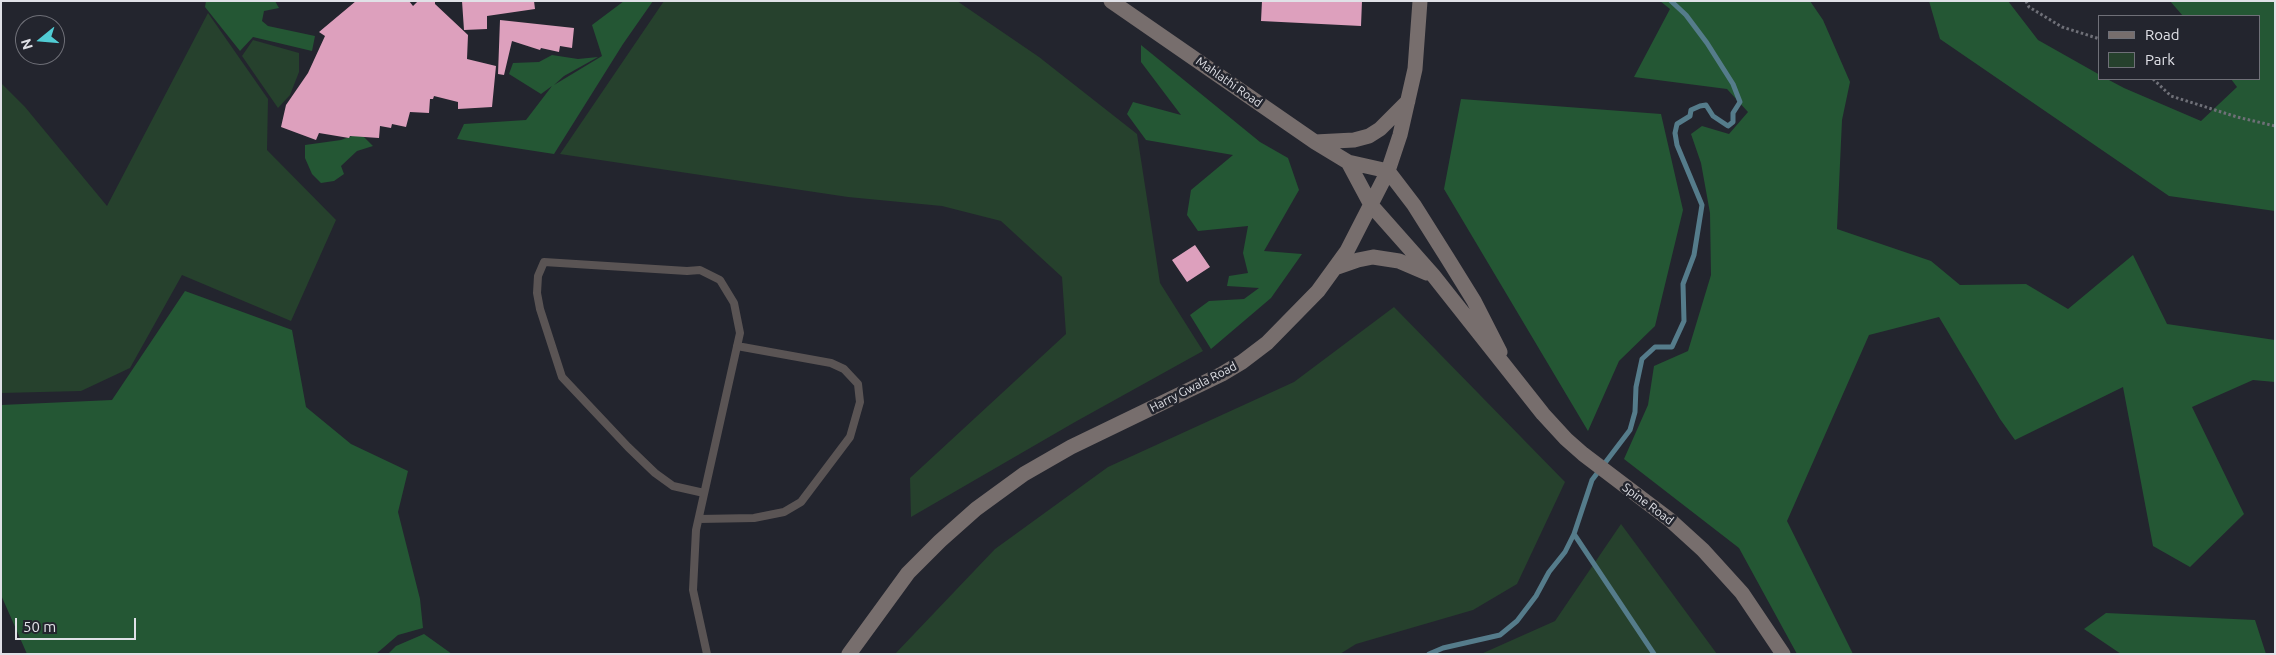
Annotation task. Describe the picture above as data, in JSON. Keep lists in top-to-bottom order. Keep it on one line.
{"streets":{"street":["Mahlathi Road","Harry Gwala Road","Spine Road"]},"crossings":[["Mahlathi Road","Harry Gwala Road"],["Mahlathi Road","Spine Road"],["Harry Gwala Road","Spine Road"]],"legend":["Road","Park"],"scale_bar":"50 m","north":"left"}
